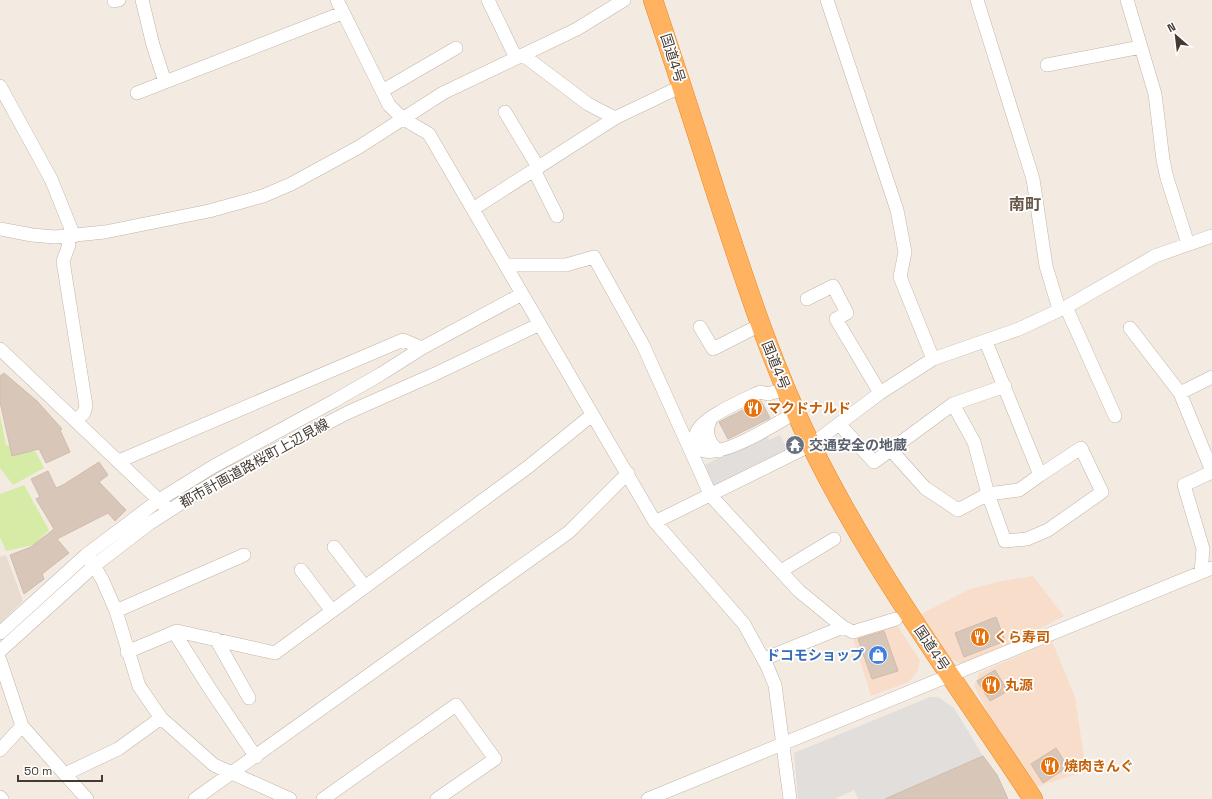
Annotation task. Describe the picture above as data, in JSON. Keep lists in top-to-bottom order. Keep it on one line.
{"streets":{"highway":["国道4号"],"street":["都市計画道路桜町上辺見線"]},"districts":["南町"],"places":{"restaurant":["マクドナルド","くら寿司","丸源","焼肉きんぐ"],"temple":["交通安全の地蔵"],"shop":["ドコモショップ"]},"scale_bar":"50 m","north":"top left"}
